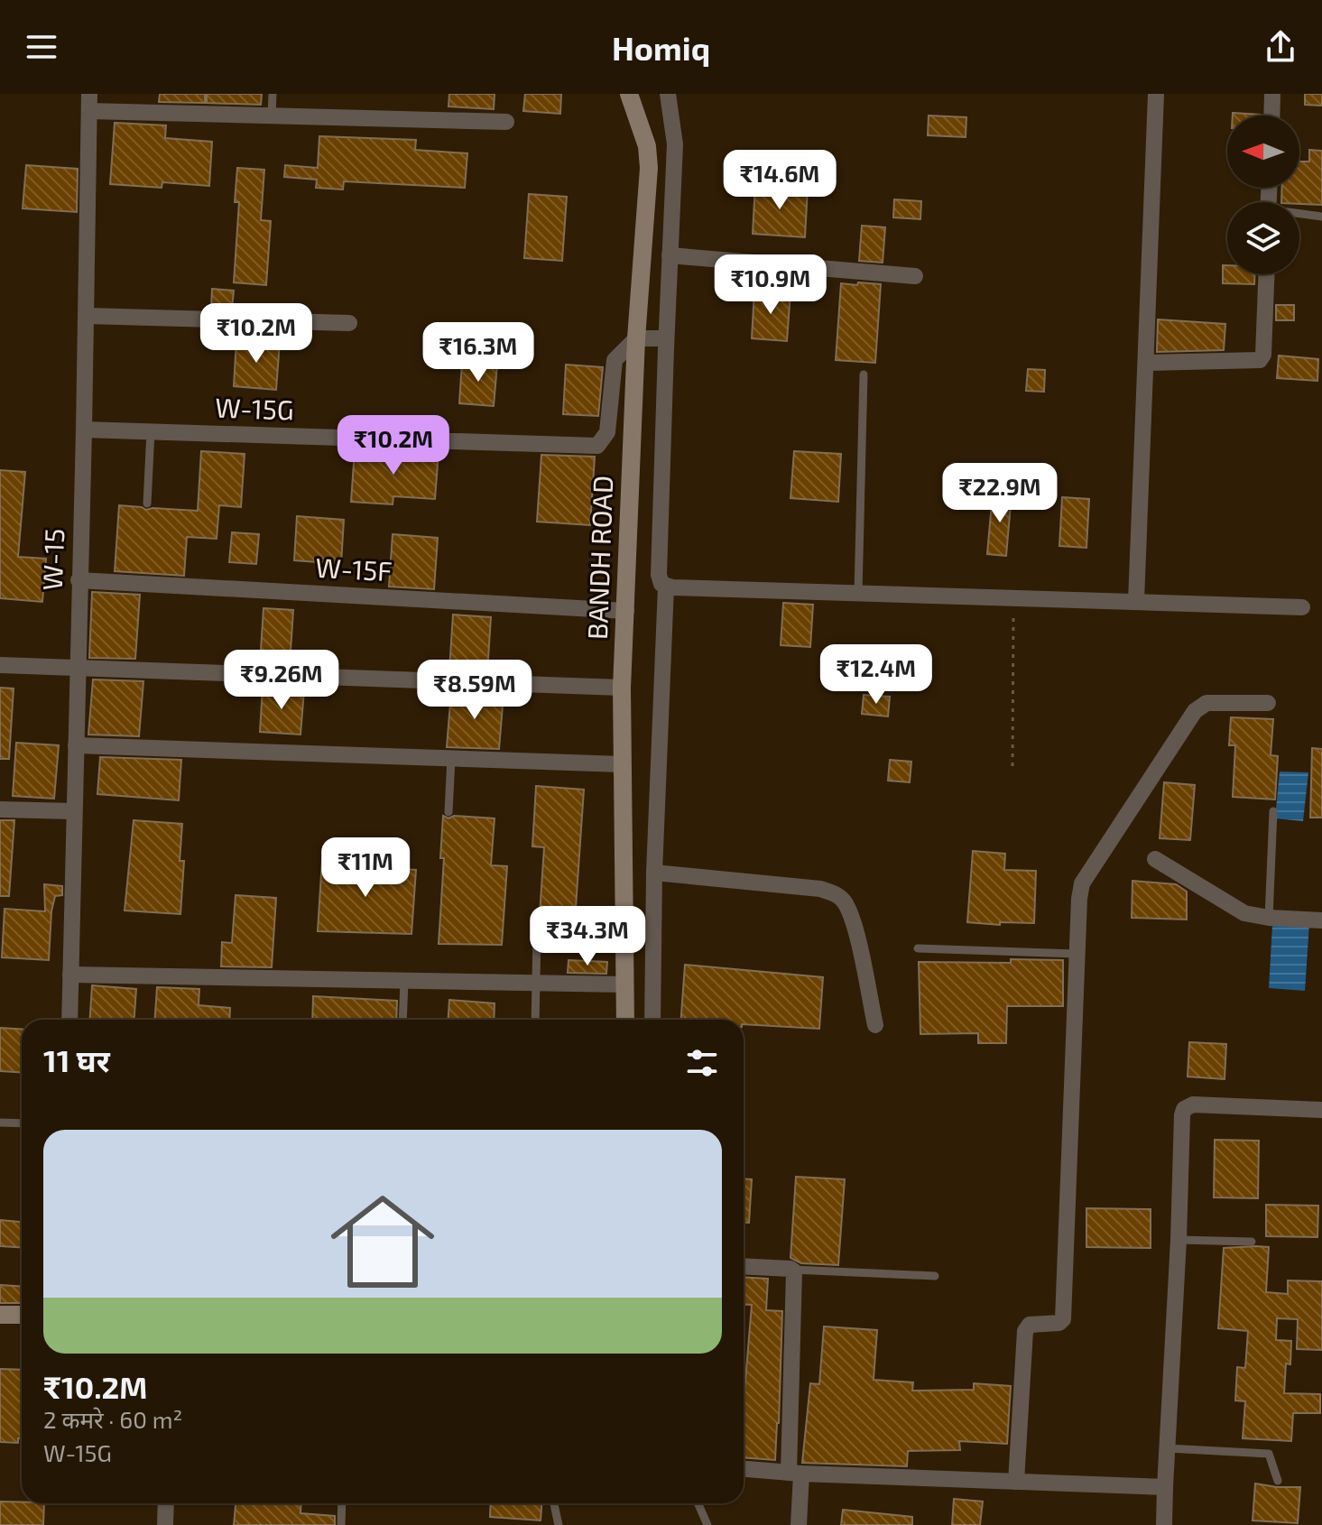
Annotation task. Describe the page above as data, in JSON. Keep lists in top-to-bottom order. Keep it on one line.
{"streets":{"street":["W-15G","BANDH ROAD","W-15","W-15F"]},"crossings":[["W-15G","BANDH ROAD"],["W-15G","W-15"],["BANDH ROAD","W-15F"],["W-15","W-15F"]],"north":"left","page":{"header":"Homiq","price":["₹14.6M","₹10.9M","₹10.2M","₹16.3M","₹10.2M","₹22.9M","₹12.4M","₹9.26M","₹8.59M","₹11M","₹34.3M"],"heading":"11 घर","list":[{"name":"₹10.2M","note":"2 कमरे · 60 m² · W-15G"}]}}
